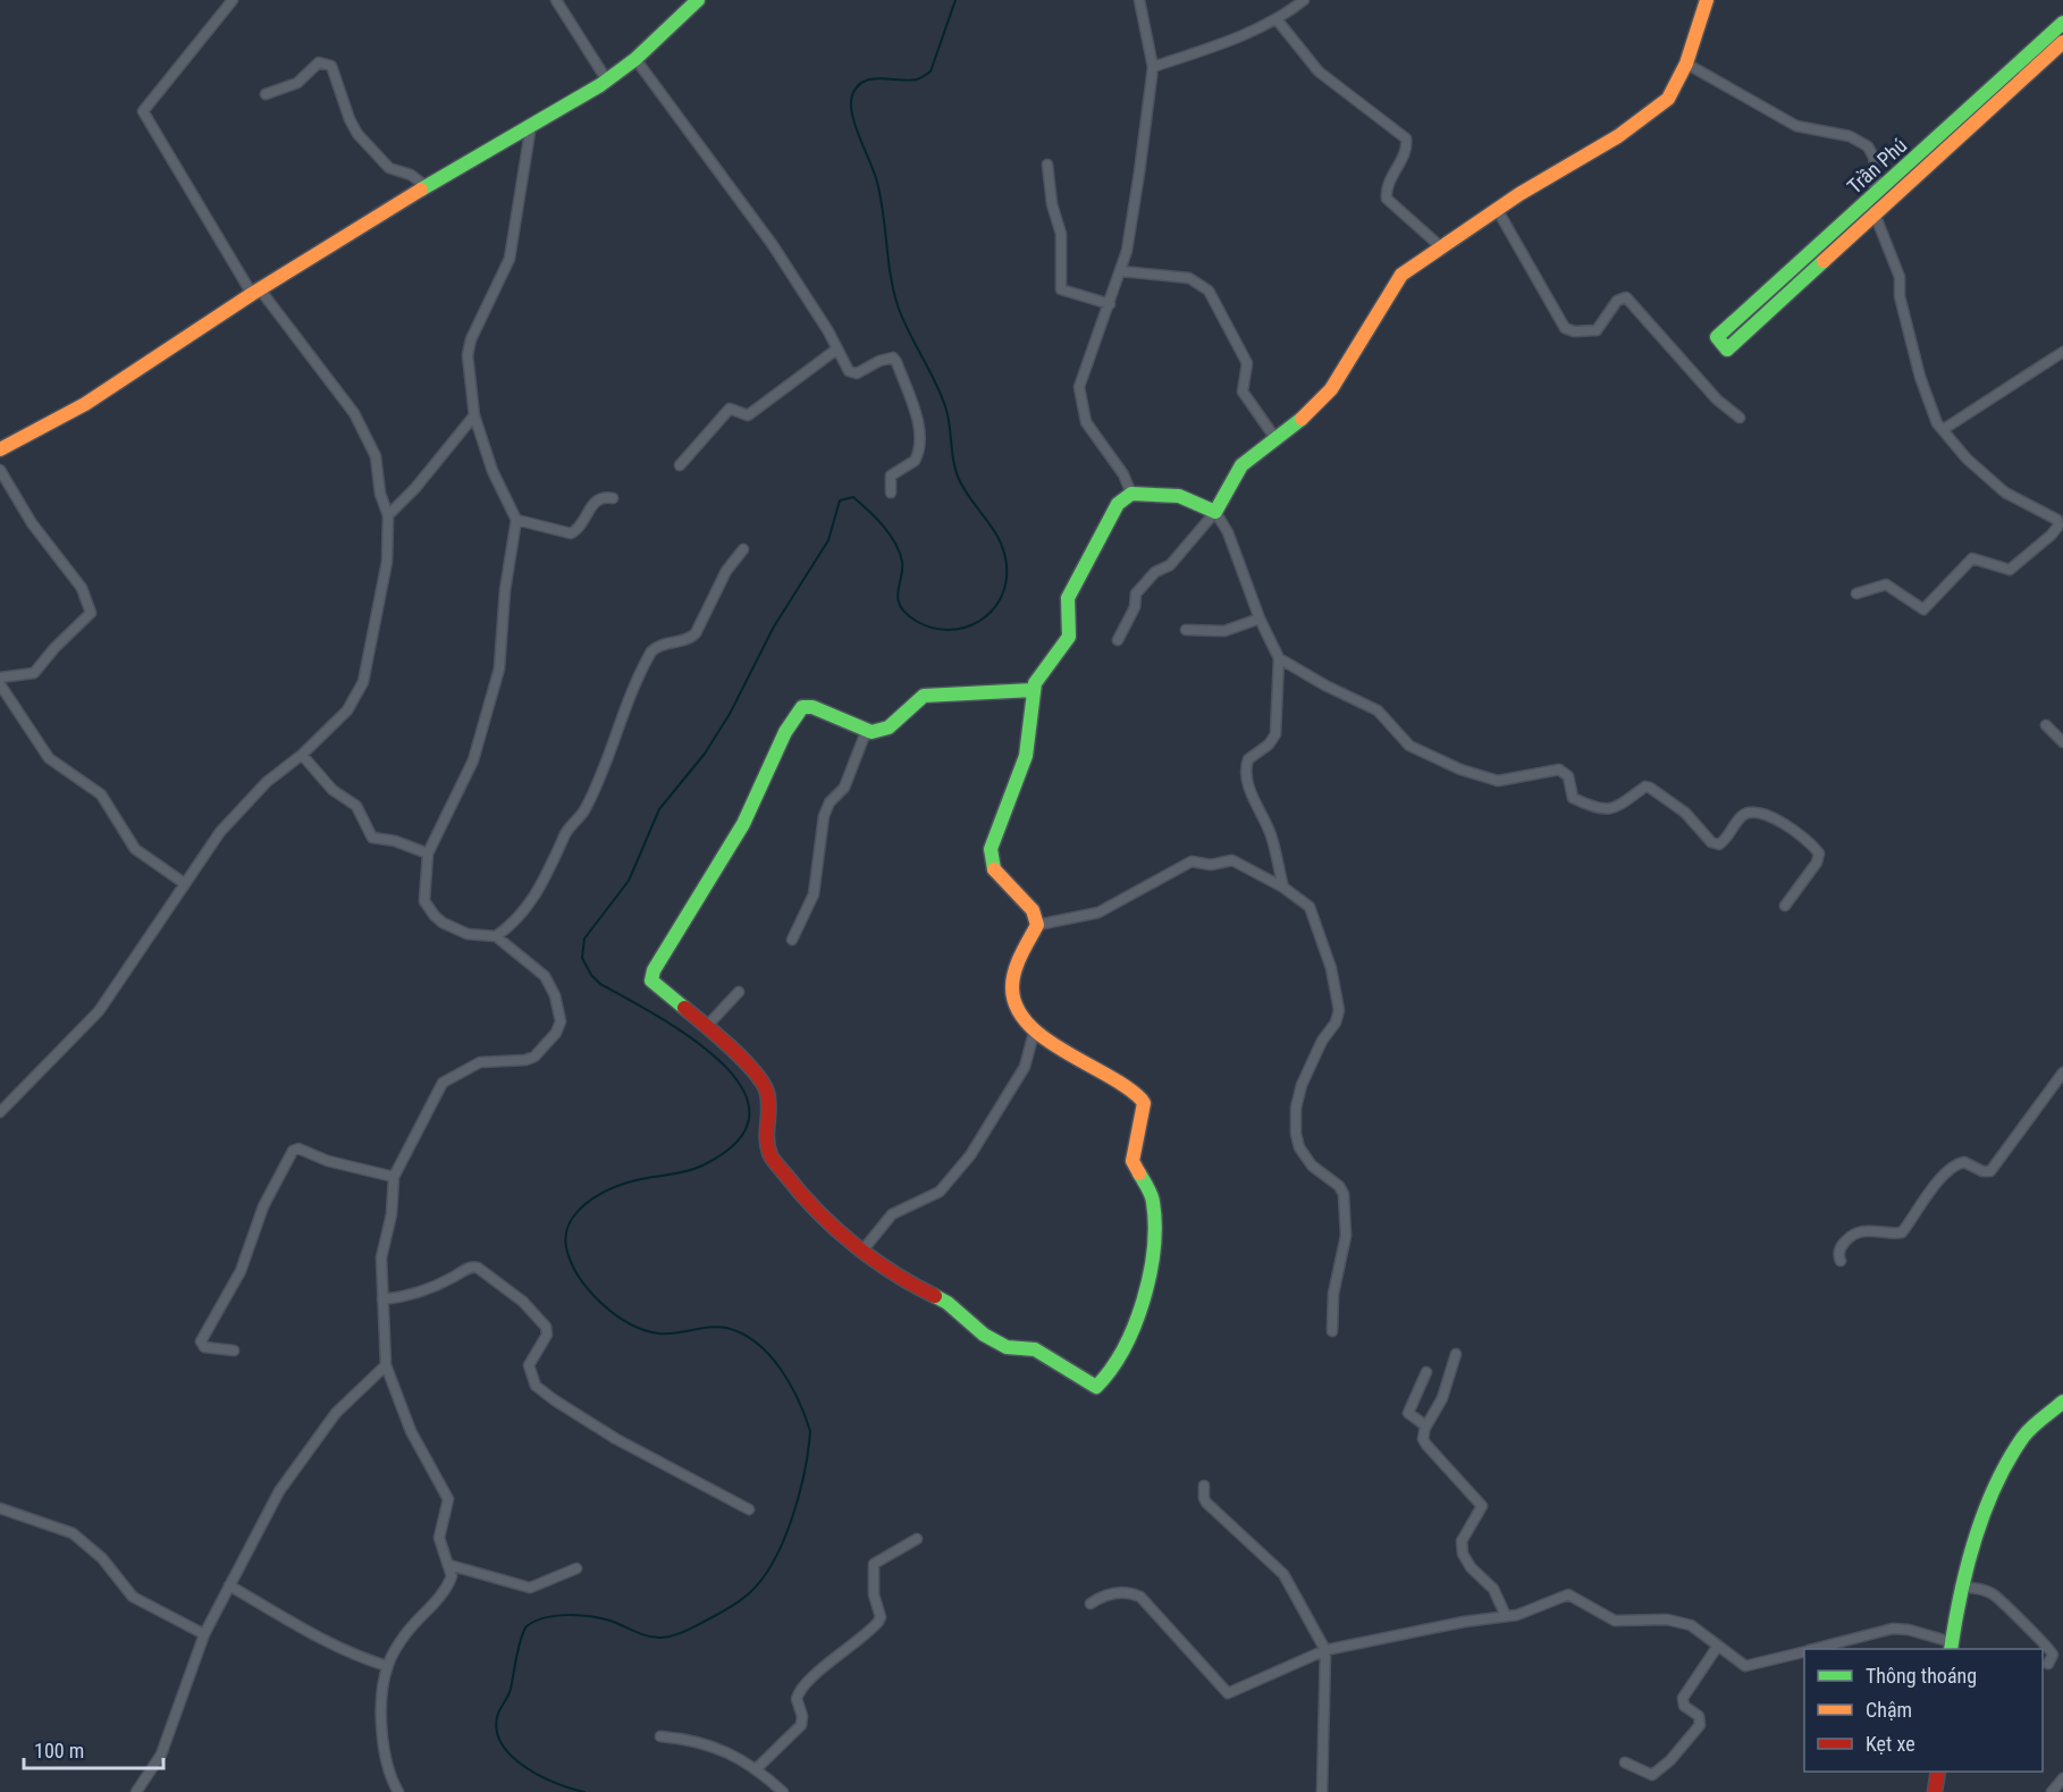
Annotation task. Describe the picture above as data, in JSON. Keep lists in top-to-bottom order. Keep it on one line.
{"streets":{"street":["Trần Phú"]},"legend":["Thông thoáng","Chậm","Kẹt xe"],"scale_bar":"100 m"}
